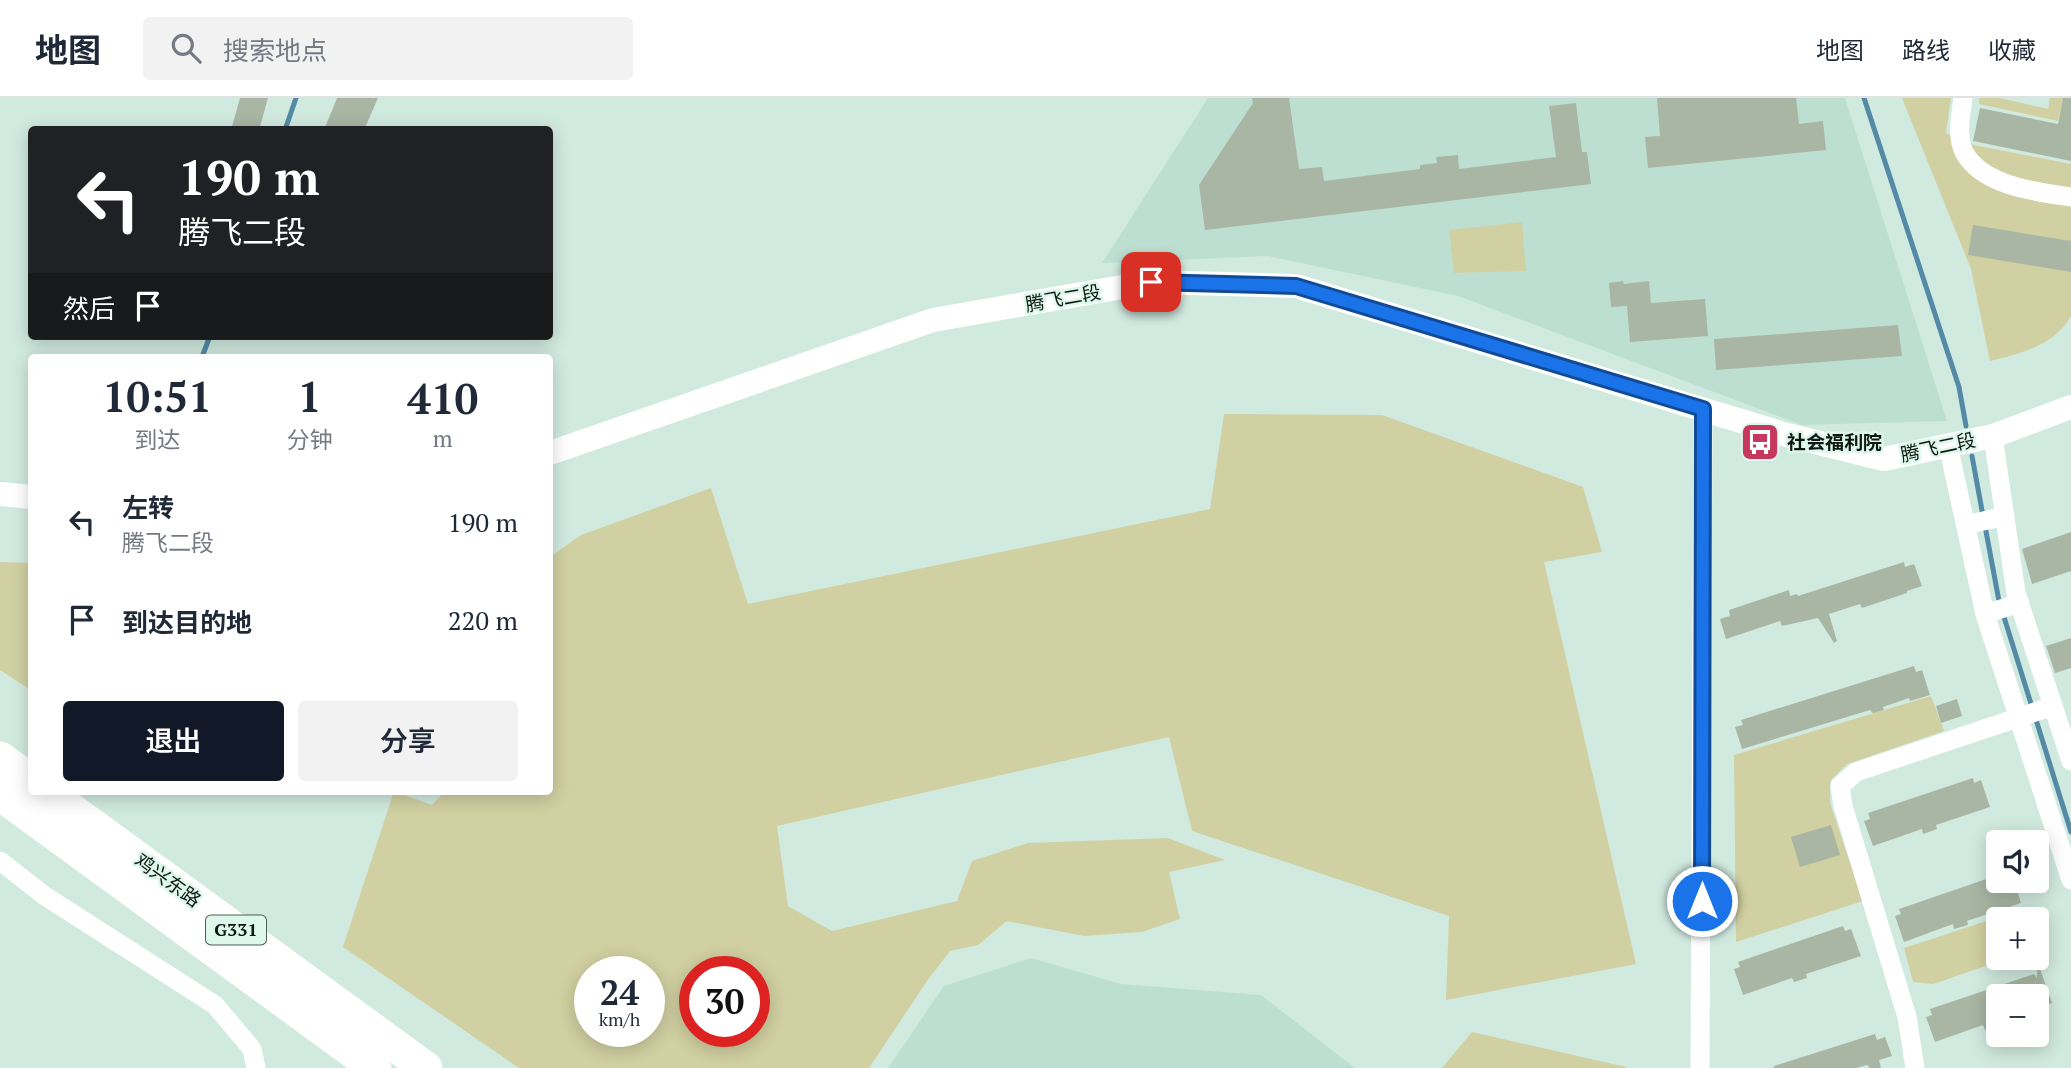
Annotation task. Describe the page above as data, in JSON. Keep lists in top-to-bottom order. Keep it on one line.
{"streets":{"highway":["鸡兴东路","G331"],"street":["腾飞二段"]},"places":{"bus stop":["社会福利院"]},"page":{"header":"地图","search":"搜索地点","nav":["地图","路线","收藏"],"turn":["190 m","腾飞二段"],"then":"然后","eta":["10:51","到达","1","分钟","410","m"],"list":[{"name":"左转","note":"腾飞二段","value":"190 m"},{"name":"到达目的地","value":"220 m"}],"buttons":["退出","分享"],"map_buttons":["+","−"],"speed":"24 km/h","limit":"30"}}
